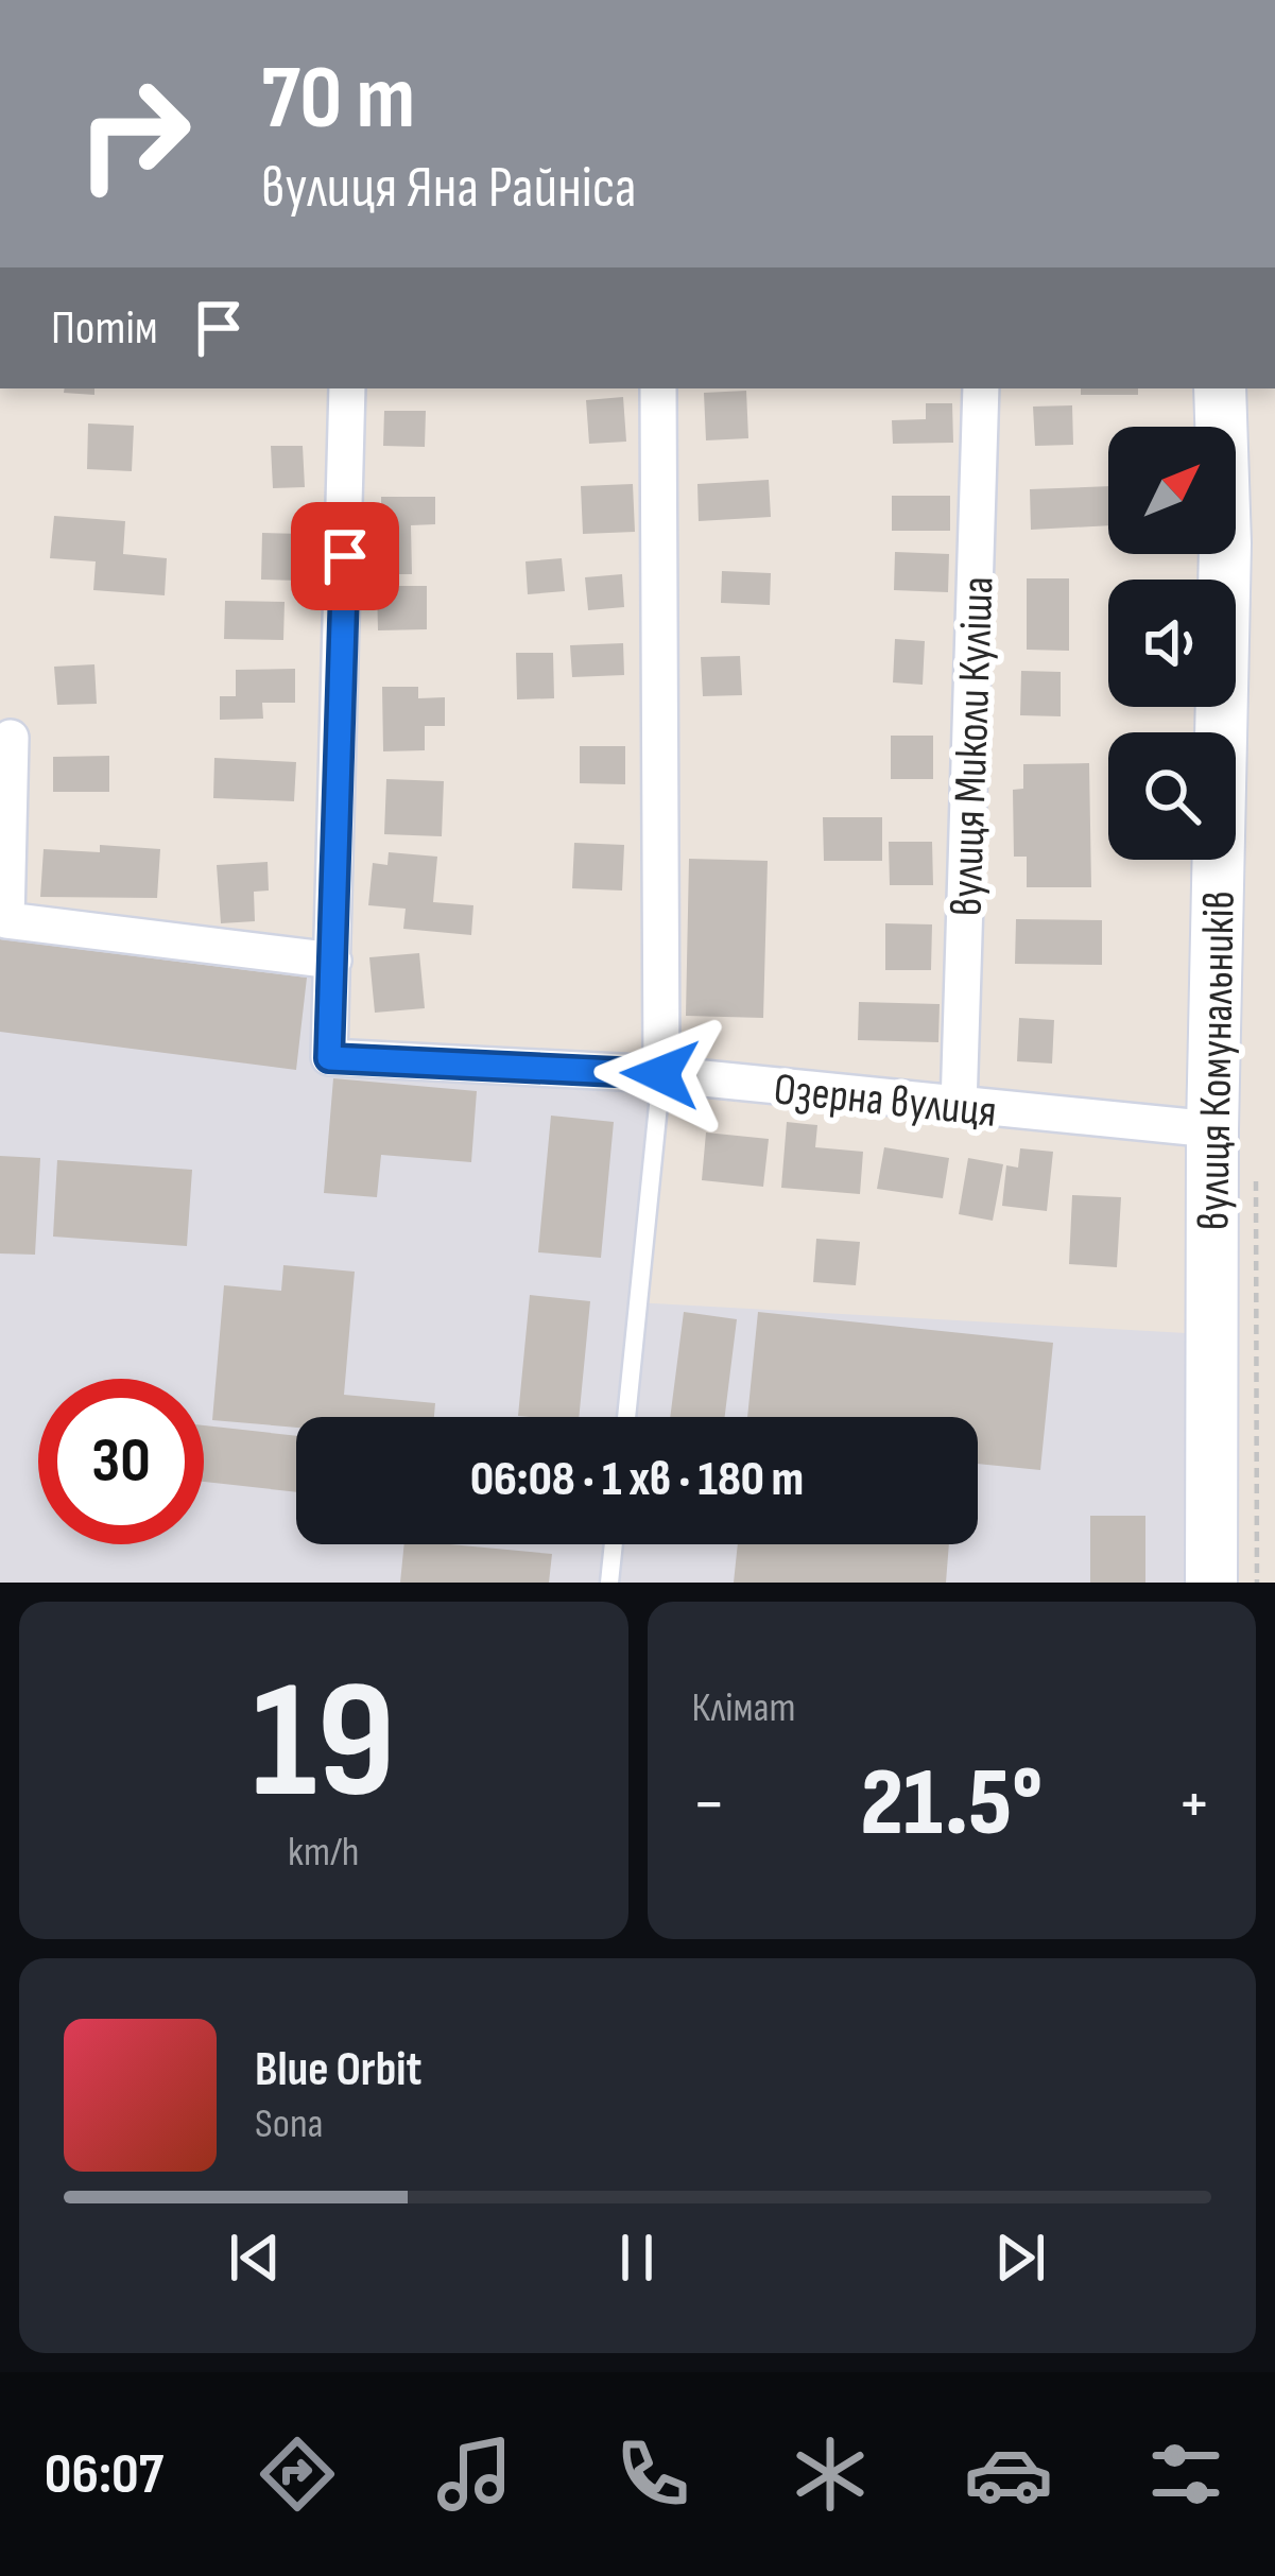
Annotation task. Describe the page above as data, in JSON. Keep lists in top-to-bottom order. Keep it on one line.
{"streets":{"street":["вулиця Миколи Куліша","вулиця Комунальників","Озерна вулиця"]},"crossings":[["вулиця Миколи Куліша","Озерна вулиця"],["вулиця Комунальників","Озерна вулиця"]],"north":"top right","page":{"turn":["70 m","вулиця Яна Райніса"],"then":"Потім","limit":"30","trip":"06:08 · 1 хв · 180 m","tile":[["19","km/h"],"Клімат"],"heat":["−","21.5°","+"],"song":["Blue Orbit","Sona"],"tabs":"06:07"}}
